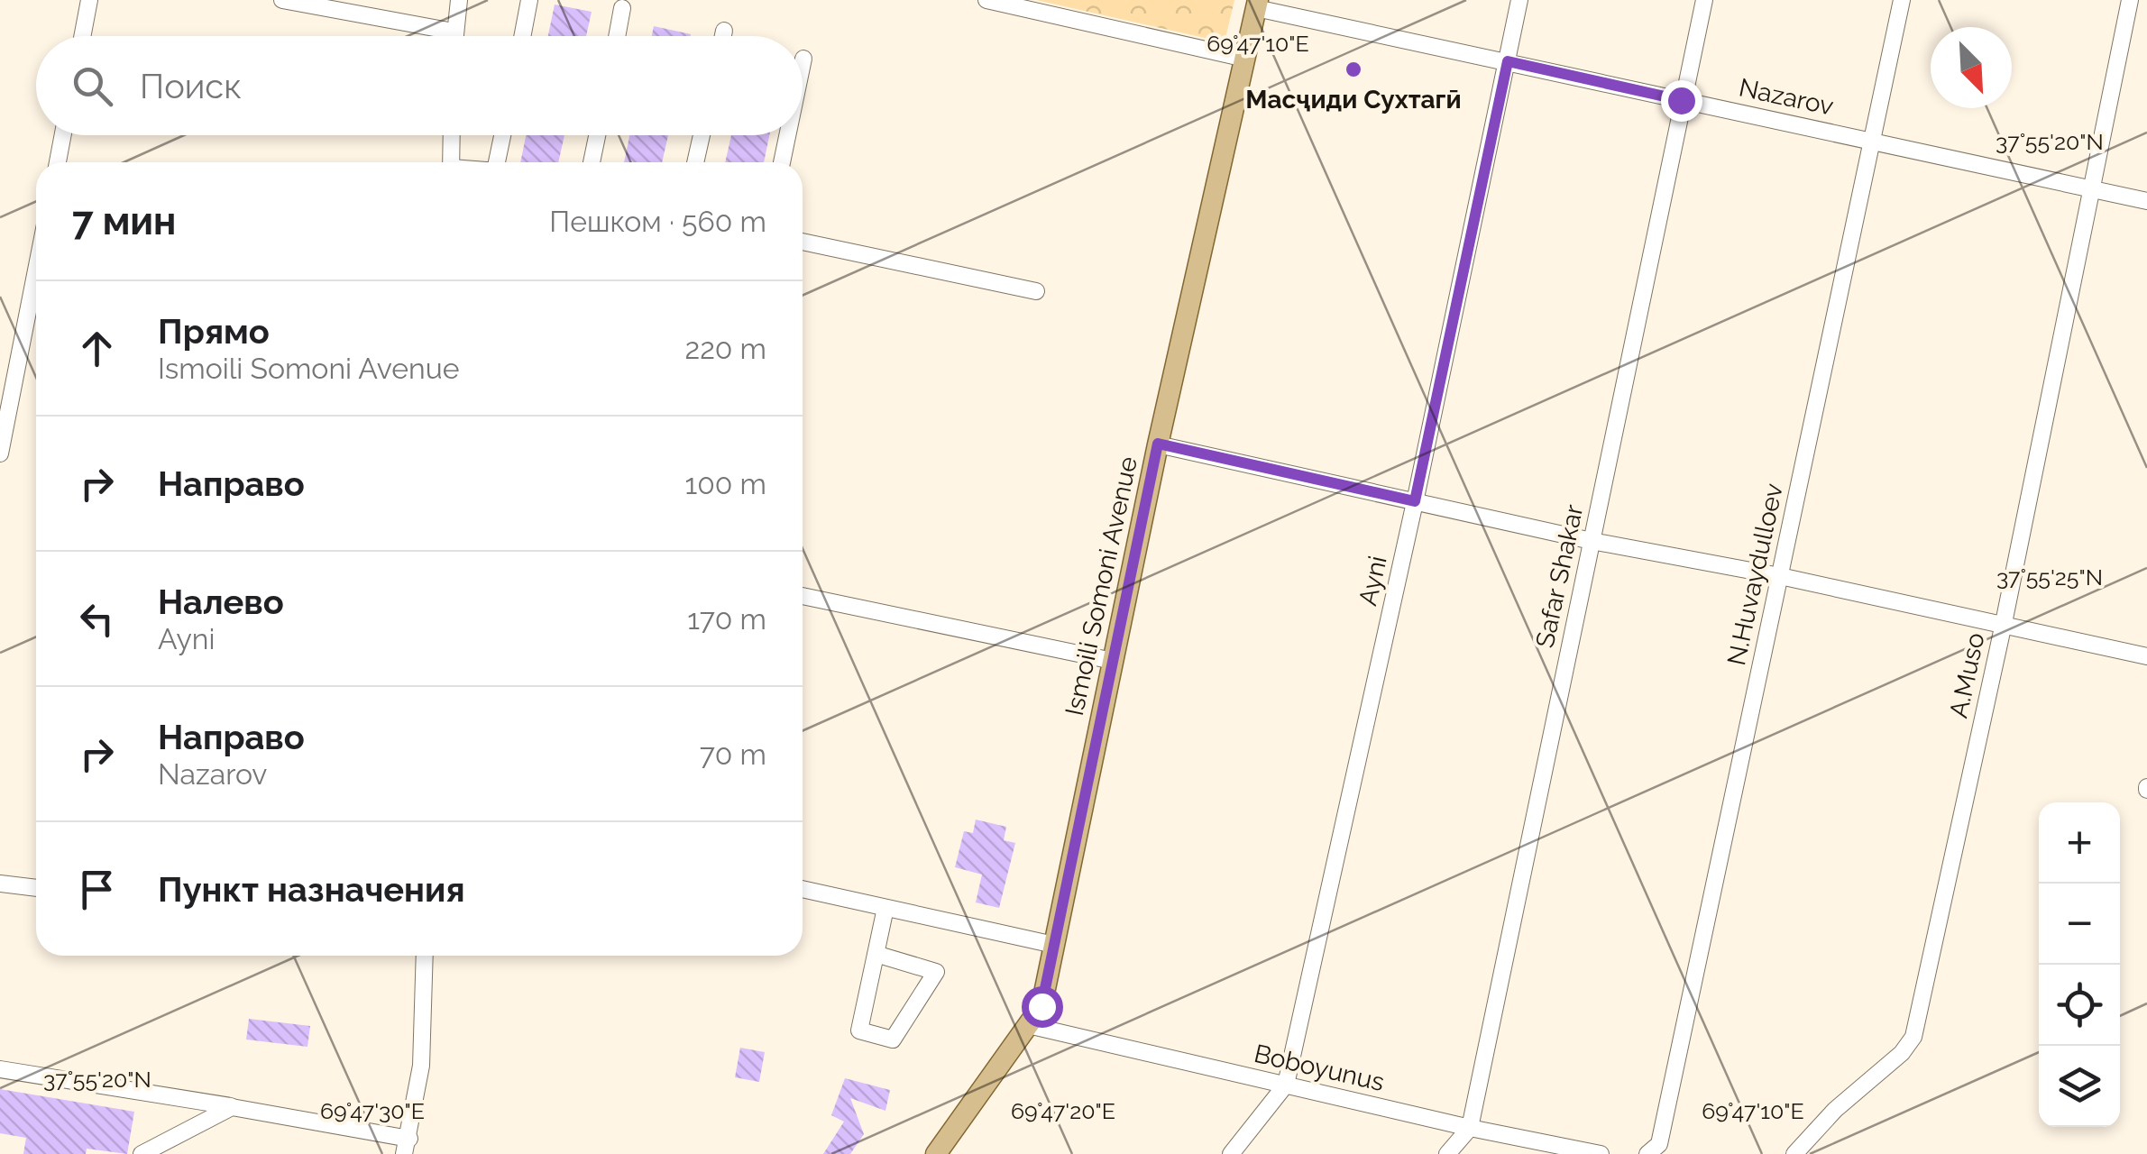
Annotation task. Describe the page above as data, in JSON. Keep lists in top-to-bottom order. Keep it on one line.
{"streets":{"main road":["Ismoili Somoni Avenue"],"street":["Nazarov","N.Huvaydulloev","Safar Shakar","Ayni","A.Muso","Boboyunus"]},"crossings":[["Nazarov","N.Huvaydulloev"],["Nazarov","Safar Shakar"],["Nazarov","Ayni"],["Nazarov","Ismoili Somoni Avenue"],["Nazarov","A.Muso"],["Safar Shakar","Boboyunus"],["Ayni","Boboyunus"],["Ismoili Somoni Avenue","Boboyunus"]],"places":["Масҷиди Сухтагӣ"],"north":"bottom right","page":{"search":"Поиск","heading":["7 мин","Пешком · 560 m"],"list":[["Прямо","Ismoili Somoni Avenue","220 m"],["Направо","100 m"],["Налево","Ayni","170 m"],["Направо","Nazarov","70 m"],"Пункт назначения"],"map_buttons":["+","−"]},"coordinates":["69°47'10\"E","37°55'20\"N","37°55'25\"N","69°47'30\"E","69°47'20\"E"]}
